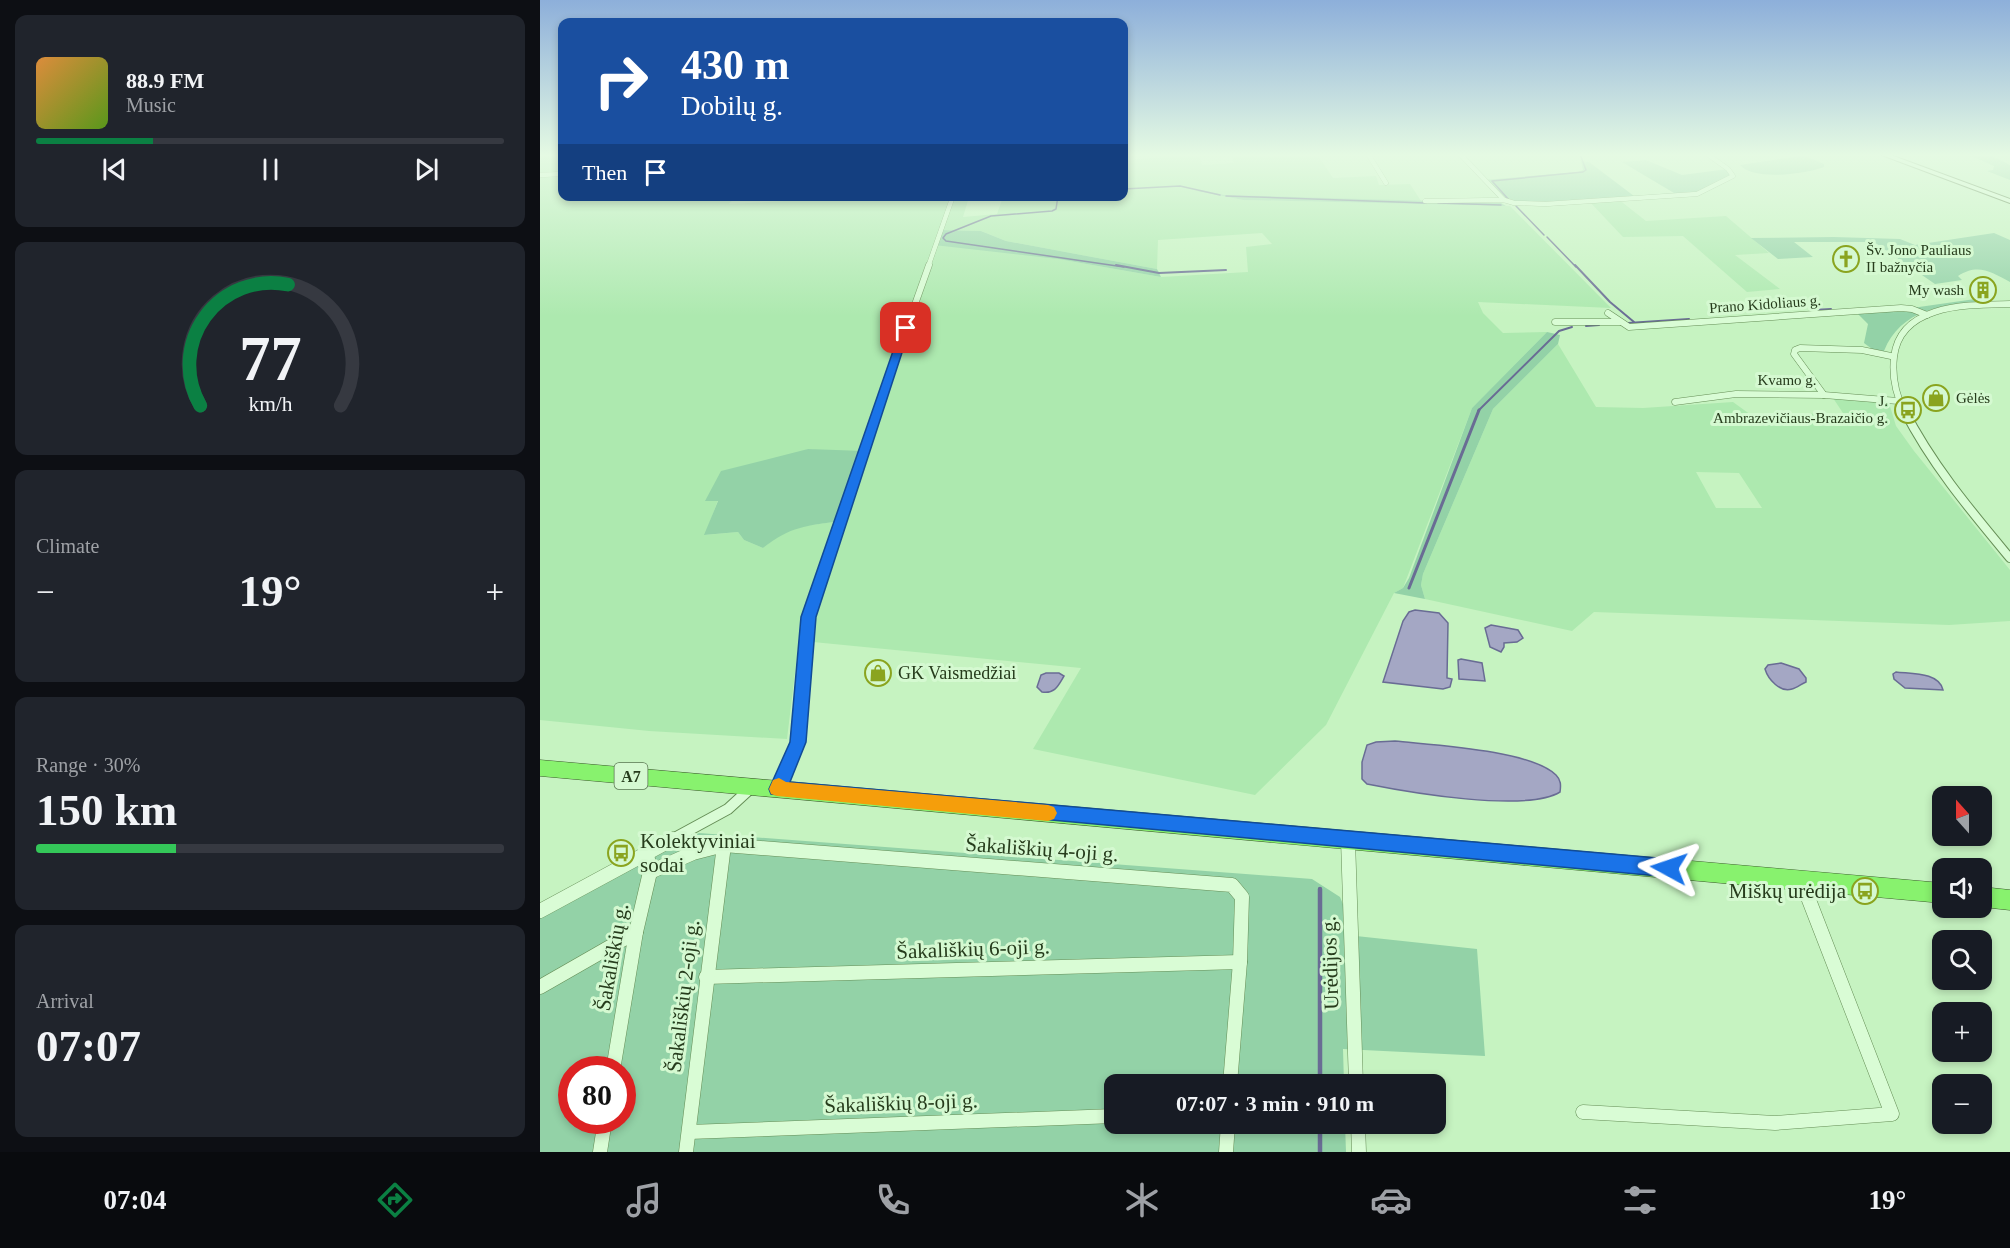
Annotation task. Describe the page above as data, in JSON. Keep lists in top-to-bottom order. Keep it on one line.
{"streets":{"highway":["A7"],"street":["Prano Kidoliaus g.","Kvamo g.","Šakališkių 4-oji g.","Šakališkių 6-oji g.","Šakališkių g.","Urėdijos g.","Šakališkių 2-oji g.","Šakališkių 8-oji g."]},"crossings":[["A7","Urėdijos g."],["Šakališkių 4-oji g.","Šakališkių 6-oji g."],["Šakališkių 4-oji g.","Šakališkių g."],["Šakališkių 4-oji g.","Šakališkių 2-oji g."],["Šakališkių 6-oji g.","Šakališkių 2-oji g."],["Šakališkių 2-oji g.","Šakališkių 8-oji g."]],"places":{"church":["Šv. Jono Pauliaus II bažnyčia"],"building":["My wash"],"shop":["Gėlės","GK Vaismedžiai"],"bus stop":["J. Ambrazevičiaus-Brazaičio g.","Kolektyviniai sodai","Miškų urėdija"]},"north":"top","page":{"turn":["430 m","Dobilų g."],"song":["88.9 FM","Music"],"then":"Then","tile":["Climate",["Range · 30%","150 km"],["Arrival","07:07"]],"heat":["−","19°","+"],"map_buttons":["+","−"],"limit":"80","trip":"07:07 · 3 min · 910 m","tabs":["07:04","19°"],"gauge":["77","km/h"]}}
